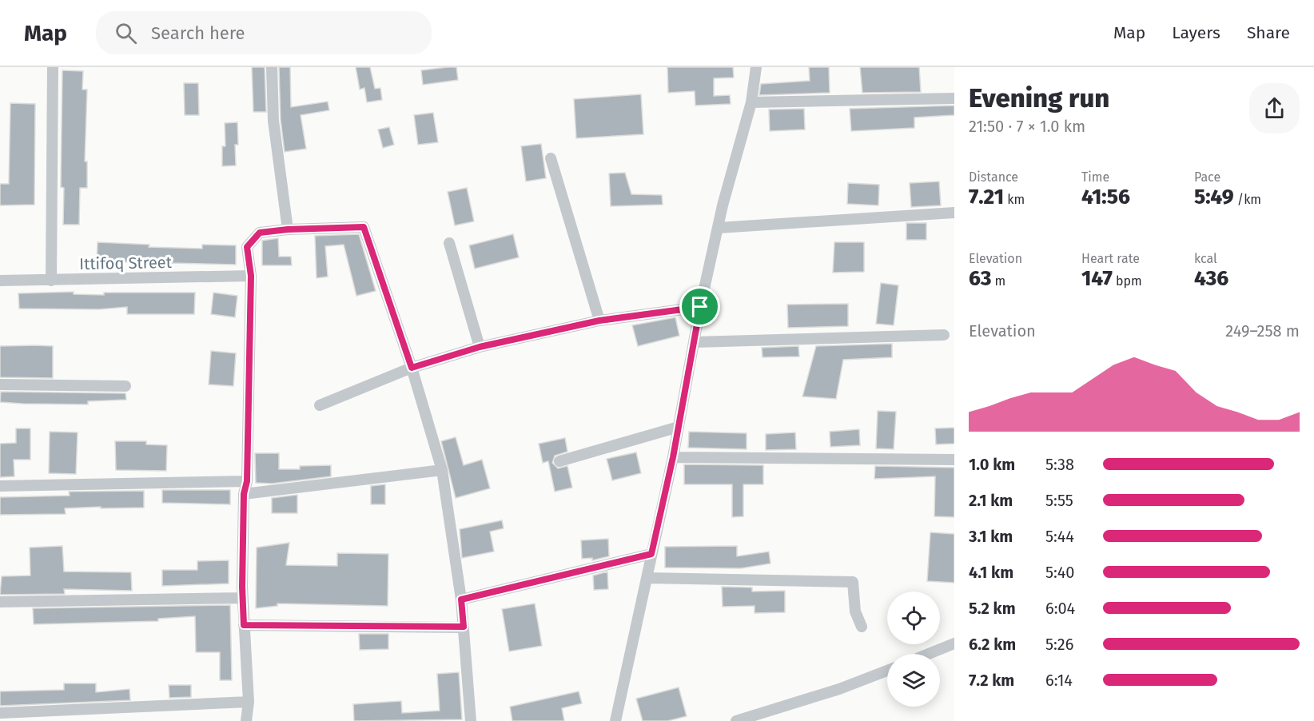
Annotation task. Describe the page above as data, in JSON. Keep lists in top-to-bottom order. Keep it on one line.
{"streets":{"street":["Ittifoq Street"]},"page":{"header":"Map","search":"Search here","nav":["Map","Layers","Share"],"heading":["Evening run","21:50 · 7 × 1.0 km"],"stats":[["Distance","7.21 km"],["Time","41:56"],["Pace","5:49 /km"],["Elevation","63 m"],["Heart rate","147 bpm"],["kcal","436"]],"chart":["Elevation","249–258 m"],"list":[{"name":"1.0 km","note":"5:38"},{"name":"2.1 km","note":"5:55"},{"name":"3.1 km","note":"5:44"},{"name":"4.1 km","note":"5:40"},{"name":"5.2 km","note":"6:04"},{"name":"6.2 km","note":"5:26"},{"name":"7.2 km","note":"6:14"}]}}
